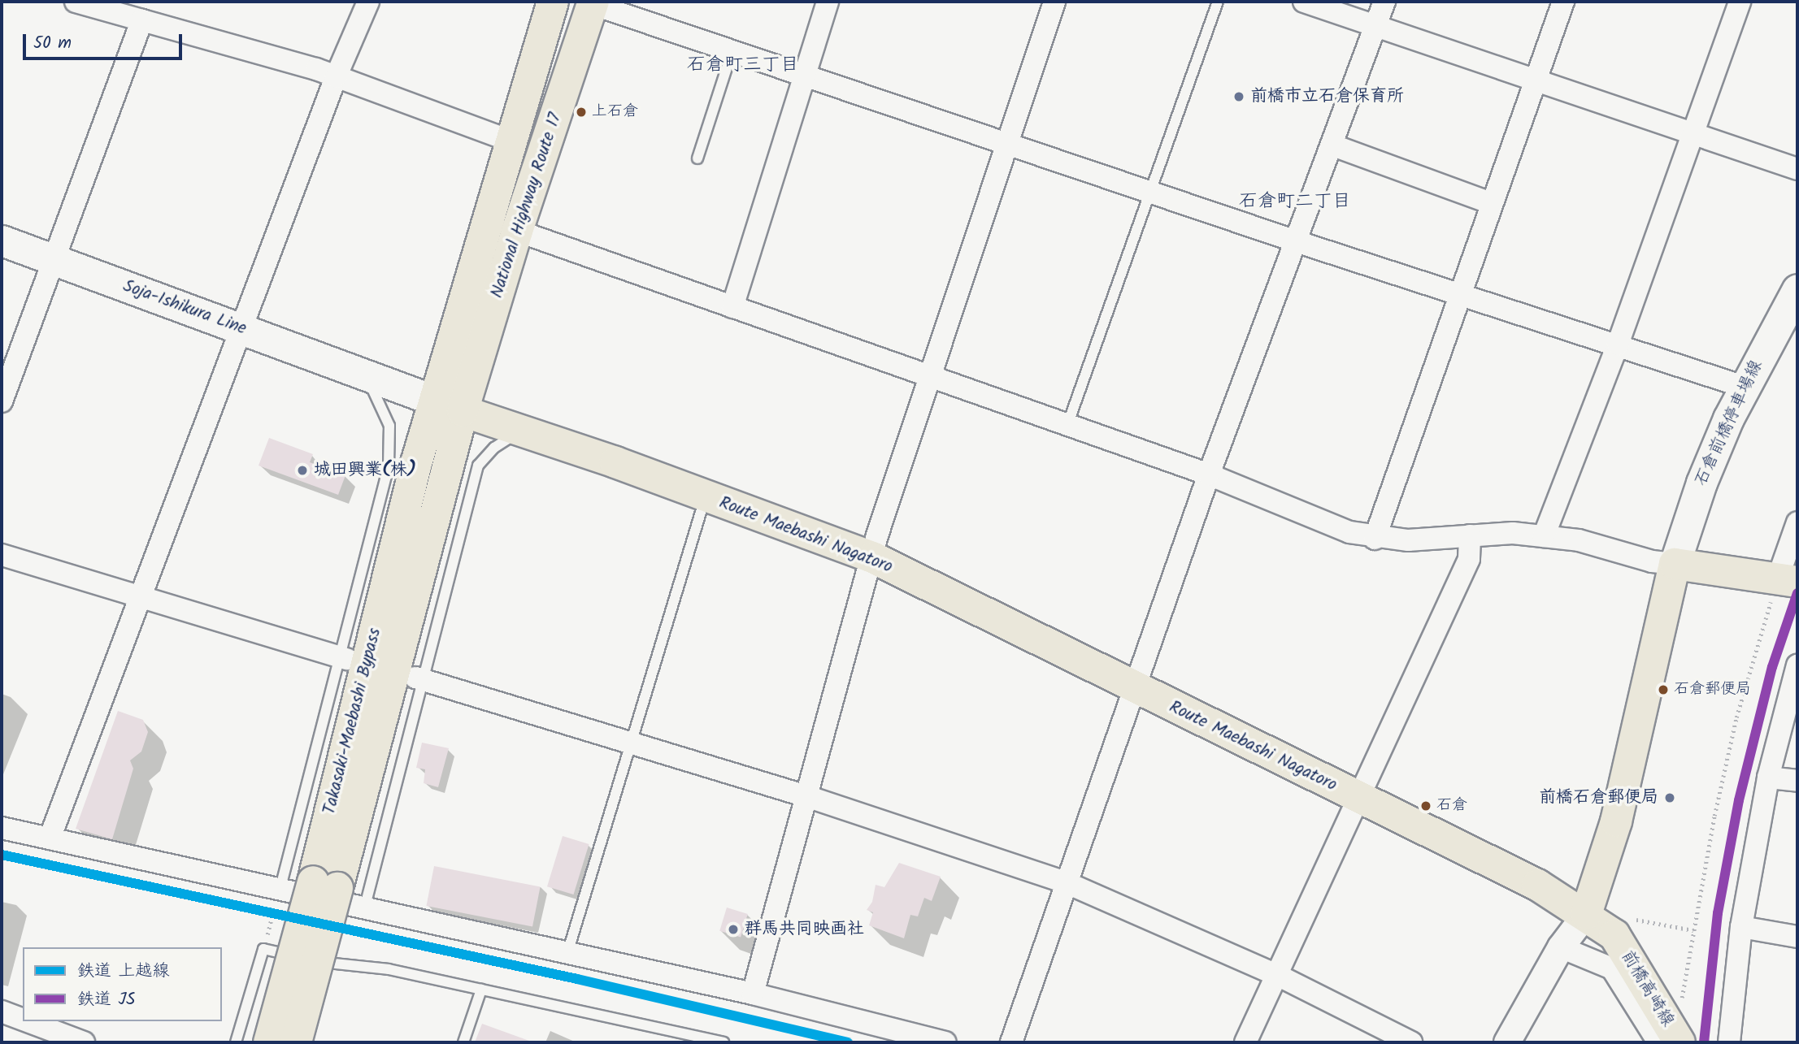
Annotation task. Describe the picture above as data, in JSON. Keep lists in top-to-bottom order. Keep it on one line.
{"streets":{"main road":["National Highway Route 17","Soja-Ishikura Line","石倉前橋停車場線","Route Maebashi Nagatoro","Takasaki-Maebashi Bypass"]},"crossings":[["National Highway Route 17","Soja-Ishikura Line"],["National Highway Route 17","Route Maebashi Nagatoro"],["National Highway Route 17","Takasaki-Maebashi Bypass"],["Soja-Ishikura Line","Route Maebashi Nagatoro"],["Soja-Ishikura Line","Takasaki-Maebashi Bypass"],["Route Maebashi Nagatoro","Takasaki-Maebashi Bypass"]],"districts":["石倉町三丁目","石倉町二丁目"],"places":["前橋市立石倉保育所","上石倉","城田興業(株)","石倉郵便局","前橋石倉郵便局","石倉","群馬共同映画社"],"lines":["rail line JS","rail line 上越線"],"legend":["鉄道 上越線","鉄道 JS"],"scale_bar":"50 m"}
